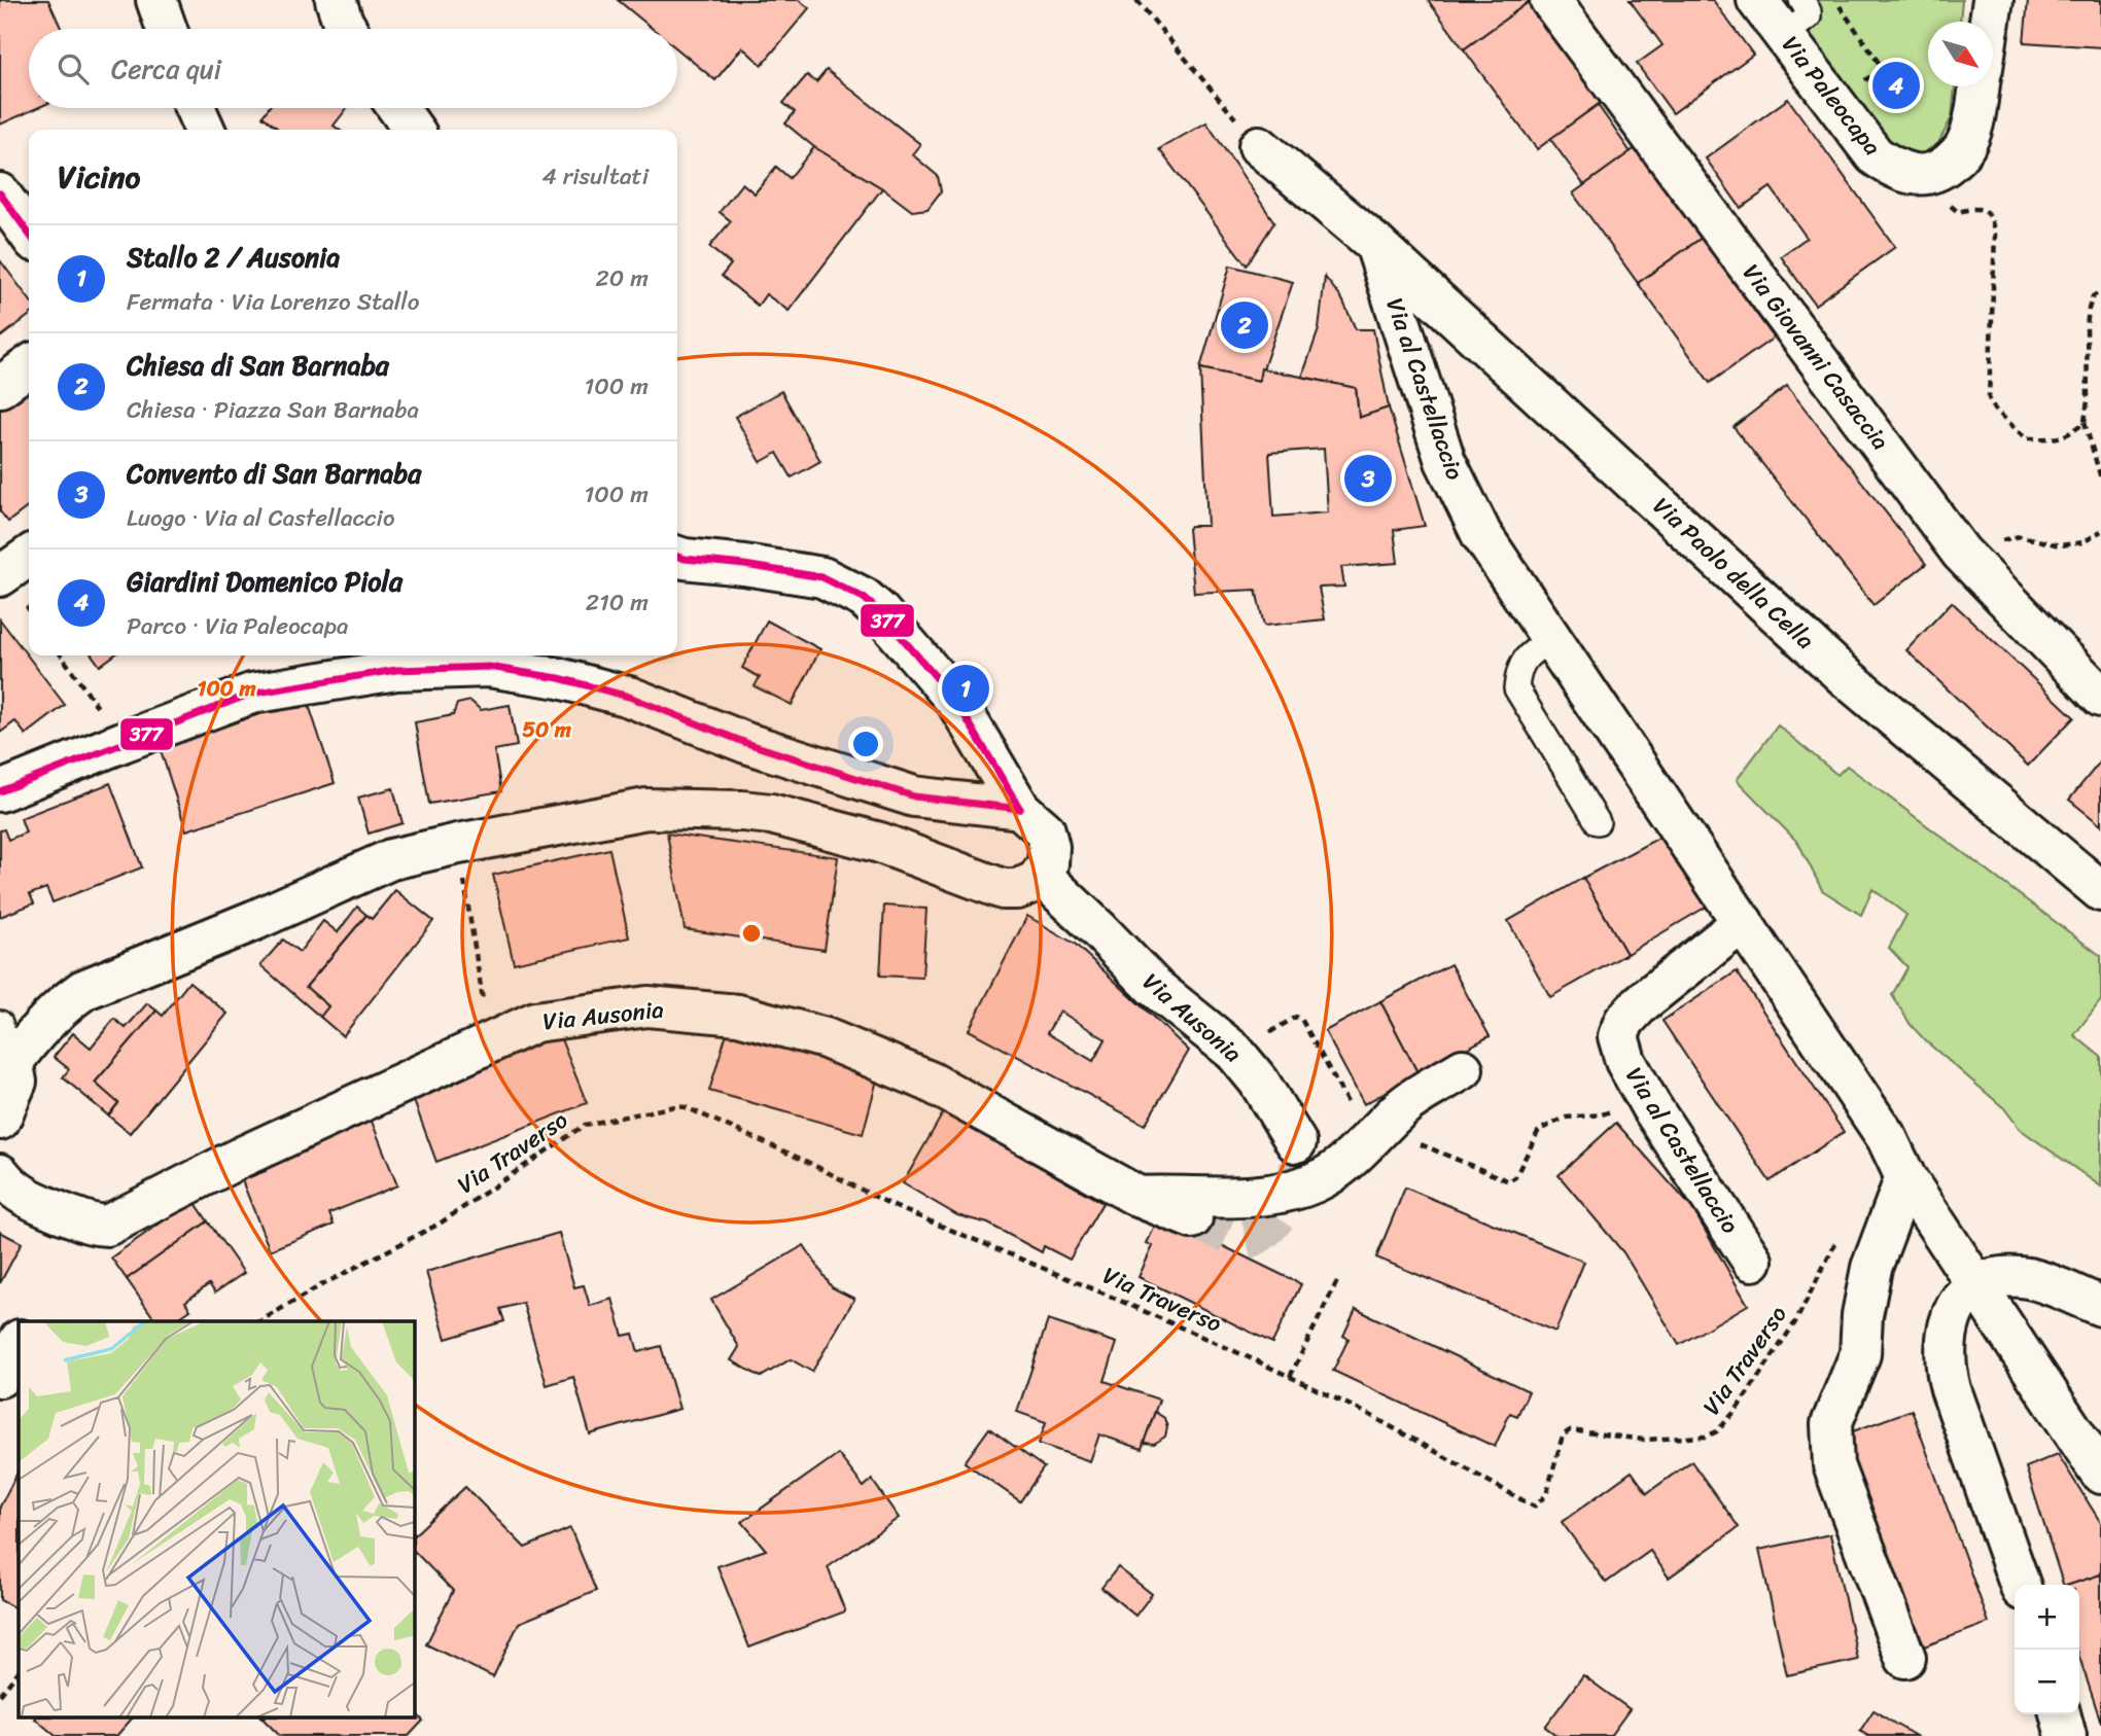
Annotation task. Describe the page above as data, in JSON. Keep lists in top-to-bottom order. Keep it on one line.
{"streets":{"street":["Via Paleocapa","Via Giovanni Casaccia","Via al Castellaccio","Via Paolo della Cella","Via Ausonia"],"path":["Via Traverso"]},"crossings":[["Via al Castellaccio","Via Paolo della Cella"]],"lines":["transit line 377"],"north":"bottom right","page":{"search":"Cerca qui","pins":["4","2","3","1"],"heading":["Vicino","4 risultati"],"list":[{"mark":"1","name":"Stallo 2 / Ausonia","note":"Fermata · Via Lorenzo Stallo","value":"20 m"},{"mark":"2","name":"Chiesa di San Barnaba","note":"Chiesa · Piazza San Barnaba","value":"100 m"},{"mark":"3","name":"Convento di San Barnaba","note":"Luogo · Via al Castellaccio","value":"100 m"},{"mark":"4","name":"Giardini Domenico Piola","note":"Parco · Via Paleocapa","value":"210 m"}],"map_buttons":["+","−"]},"rings":["100 m","50 m"]}
